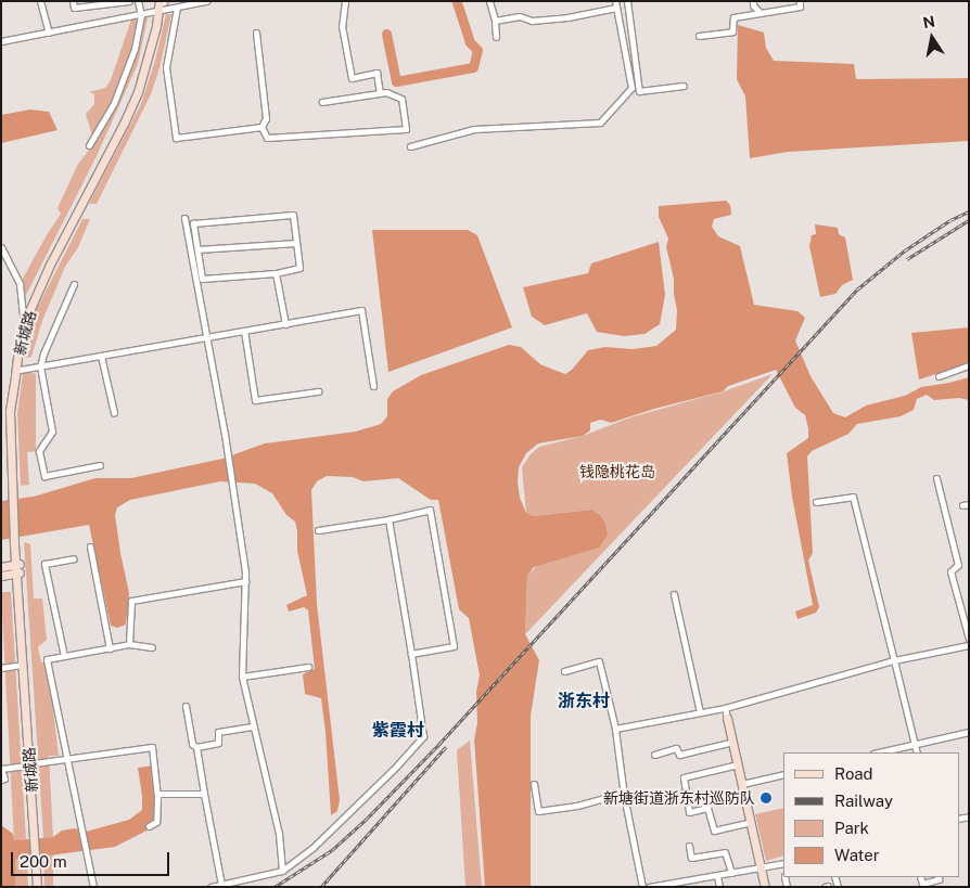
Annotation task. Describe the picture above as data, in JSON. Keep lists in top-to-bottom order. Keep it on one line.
{"streets":{"main road":["新城路"]},"districts":["浙东村","紫霞村"],"parks":["钱隐桃花岛"],"places":["新塘街道浙东村巡防队"],"legend":["Road","Railway","Park","Water"],"scale_bar":"200 m","north":"top"}
